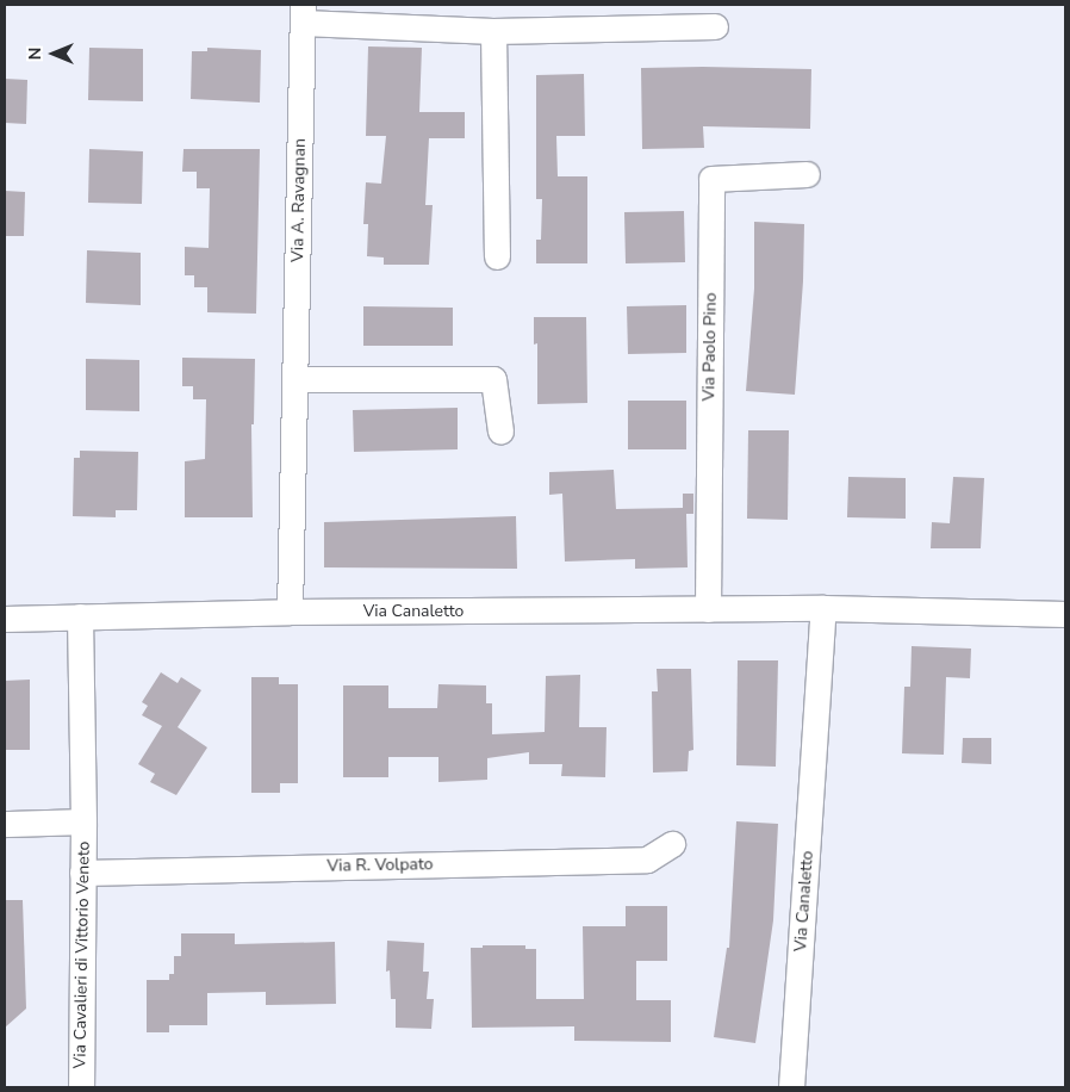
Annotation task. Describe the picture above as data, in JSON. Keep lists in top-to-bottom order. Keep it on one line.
{"streets":{"street":["Via A. Ravagnan","Via Paolo Pino","Via Canaletto","Via R. Volpato","Via Cavalieri di Vittorio Veneto"]},"crossings":[["Via A. Ravagnan","Via Canaletto"],["Via Paolo Pino","Via Canaletto"],["Via Canaletto","Via Cavalieri di Vittorio Veneto"],["Via R. Volpato","Via Cavalieri di Vittorio Veneto"]],"north":"left"}
